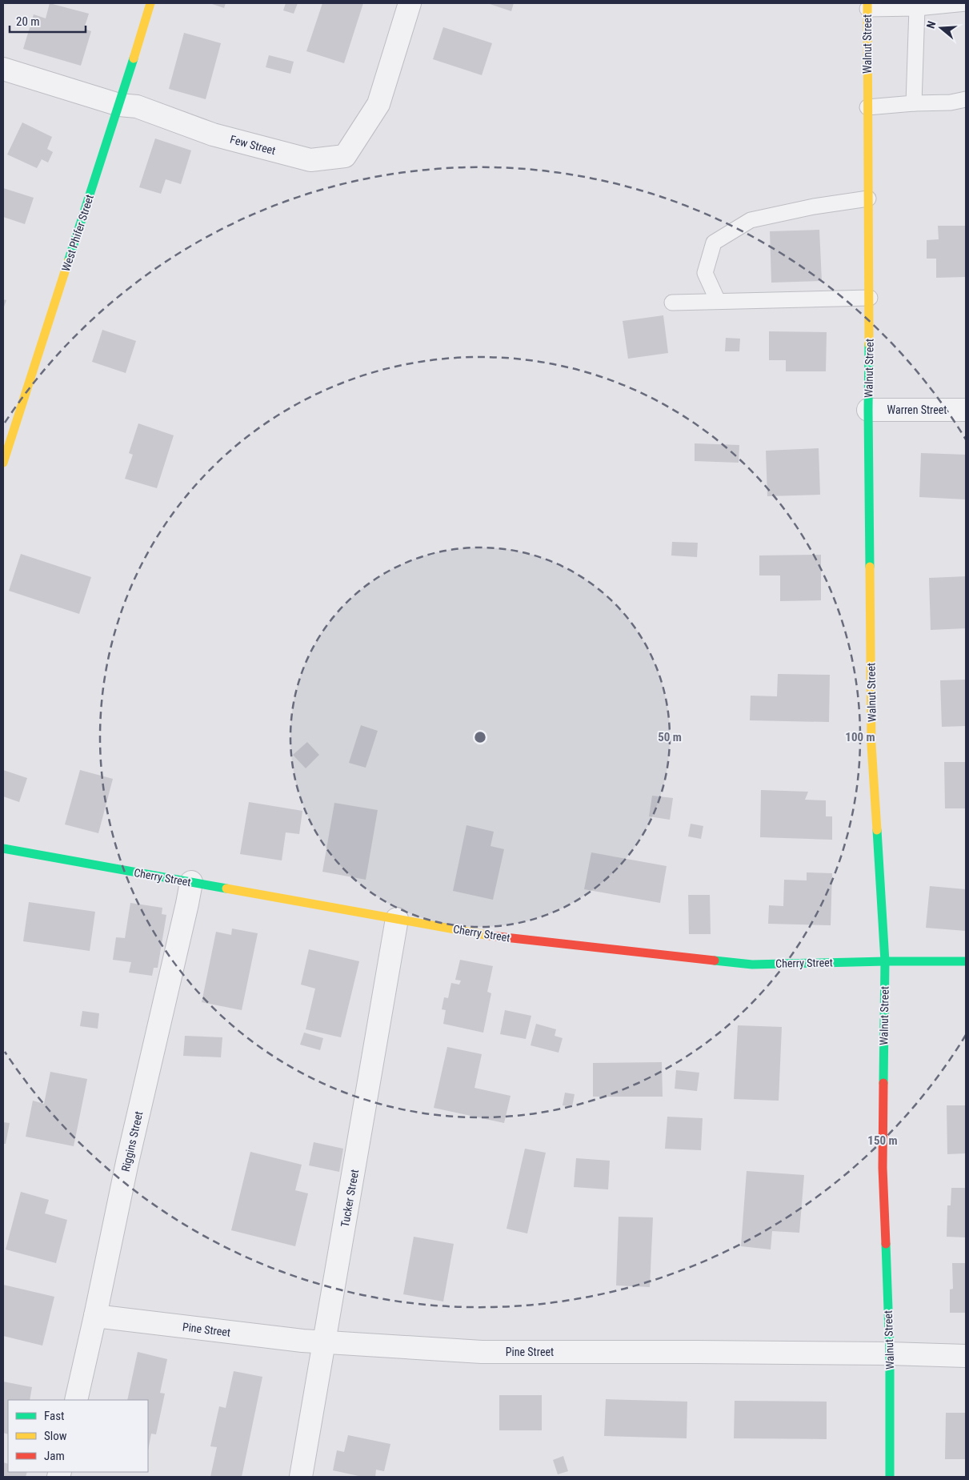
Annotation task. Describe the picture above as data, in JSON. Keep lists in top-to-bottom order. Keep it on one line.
{"streets":{"street":["Walnut Street","Few Street","West Phifer Street","Warren Street","Cherry Street","Riggins Street","Tucker Street","Pine Street"]},"crossings":[["Walnut Street","Warren Street"],["Walnut Street","Cherry Street"],["Walnut Street","Pine Street"],["Few Street","West Phifer Street"],["Cherry Street","Riggins Street"],["Cherry Street","Tucker Street"],["Riggins Street","Pine Street"],["Tucker Street","Pine Street"]],"legend":["Fast","Slow","Jam"],"scale_bar":"20 m","north":"left","rings":["50 m","100 m","150 m"]}
